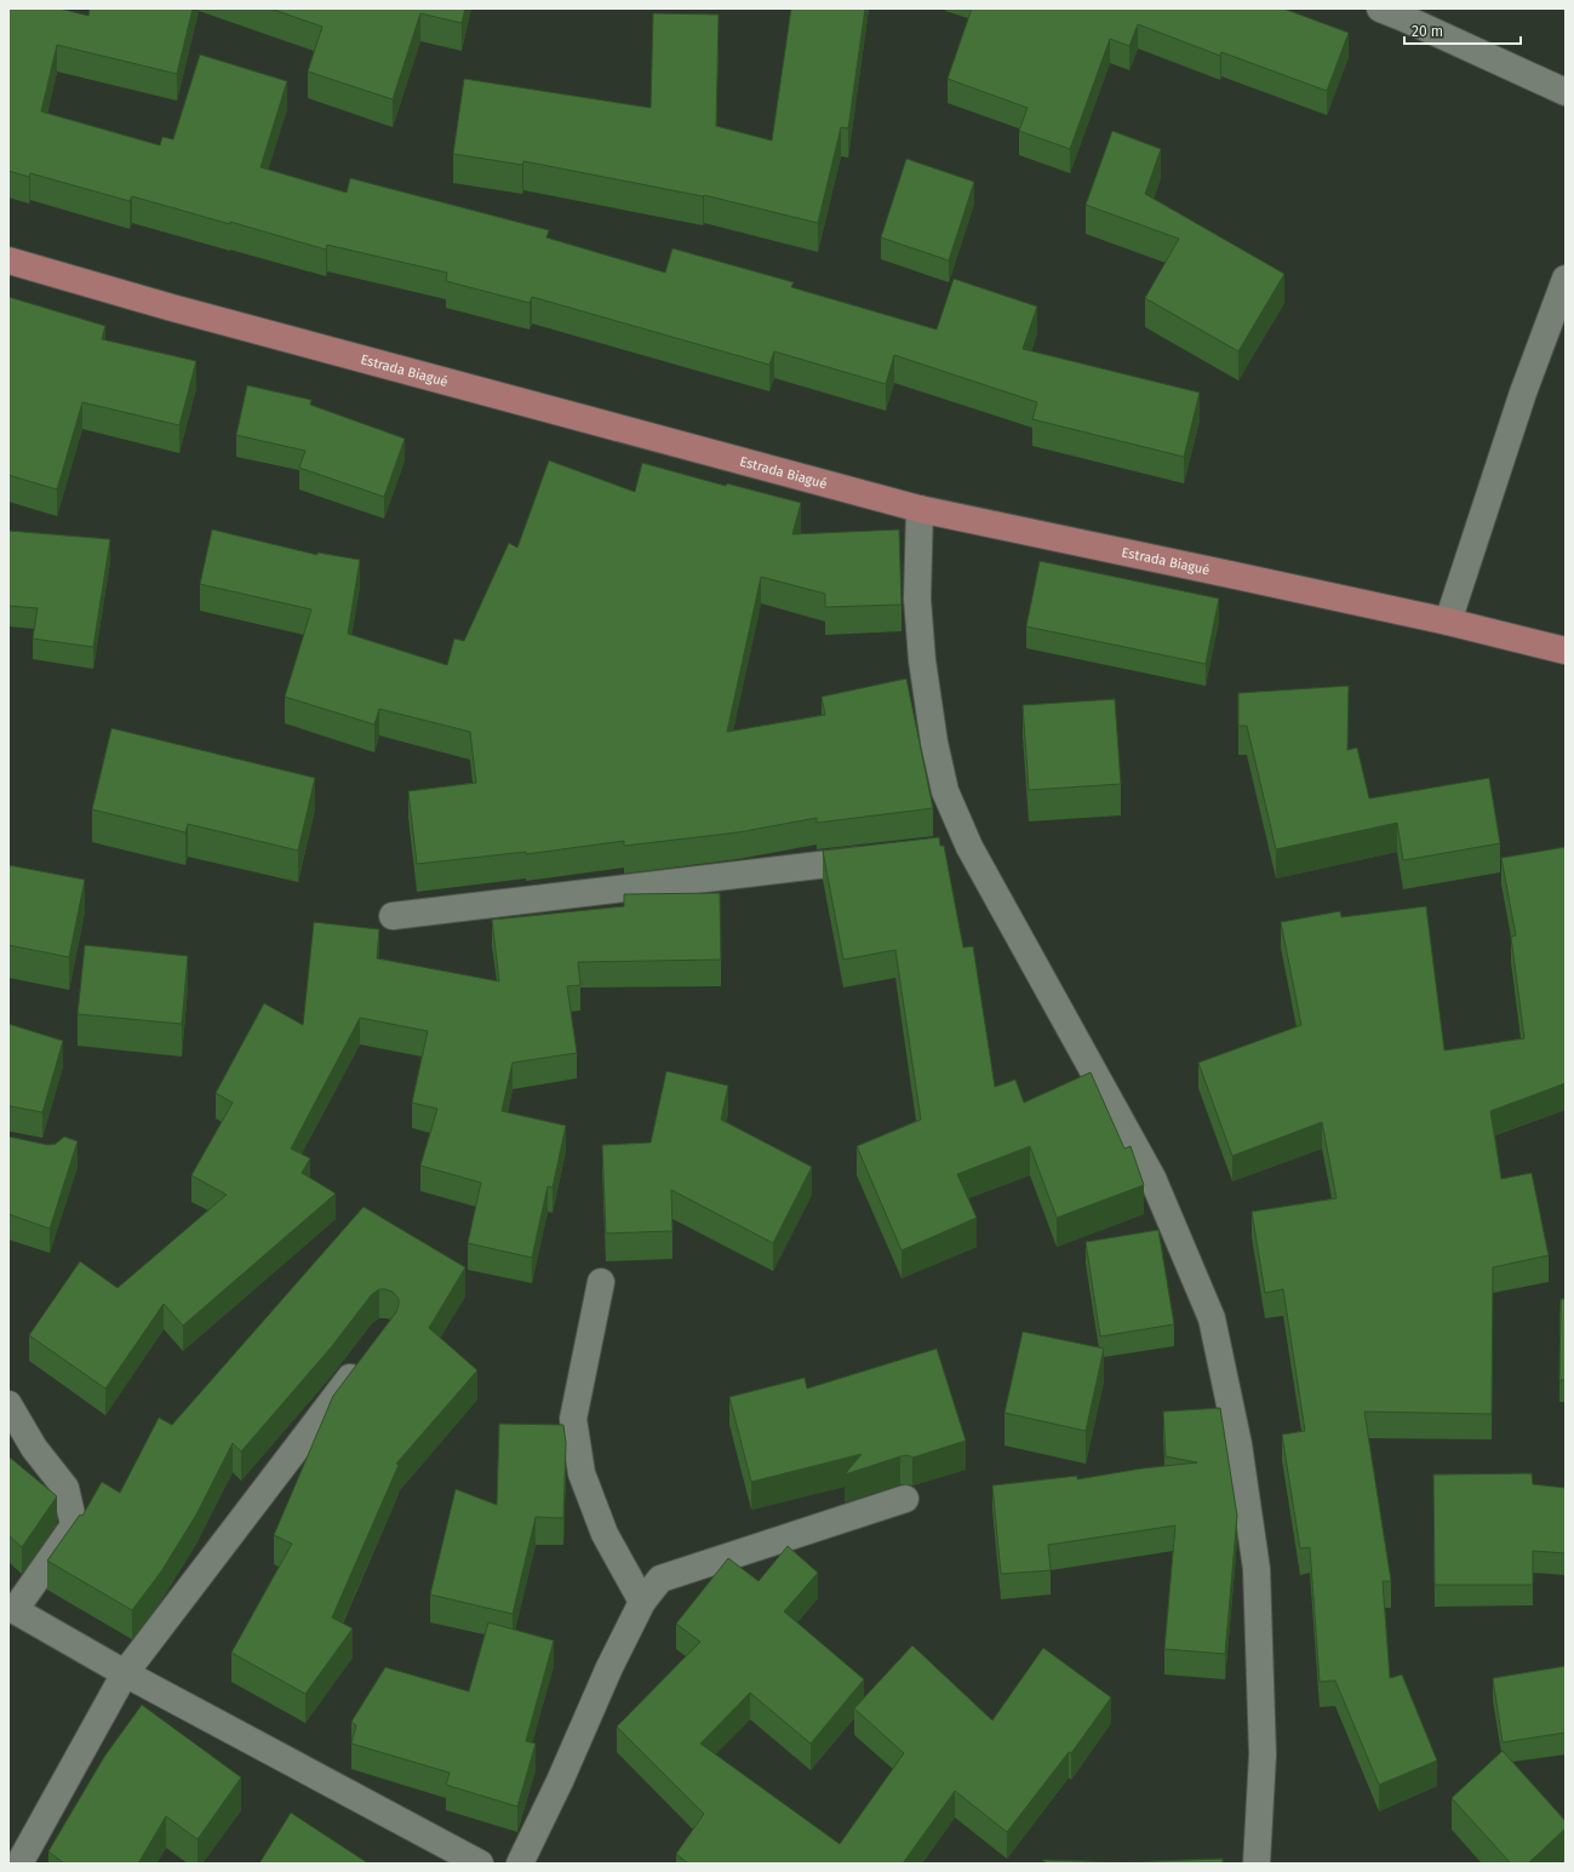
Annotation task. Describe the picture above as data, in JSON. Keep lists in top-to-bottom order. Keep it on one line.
{"streets":{"main road":["Estrada Biagué"]},"scale_bar":"20 m"}
